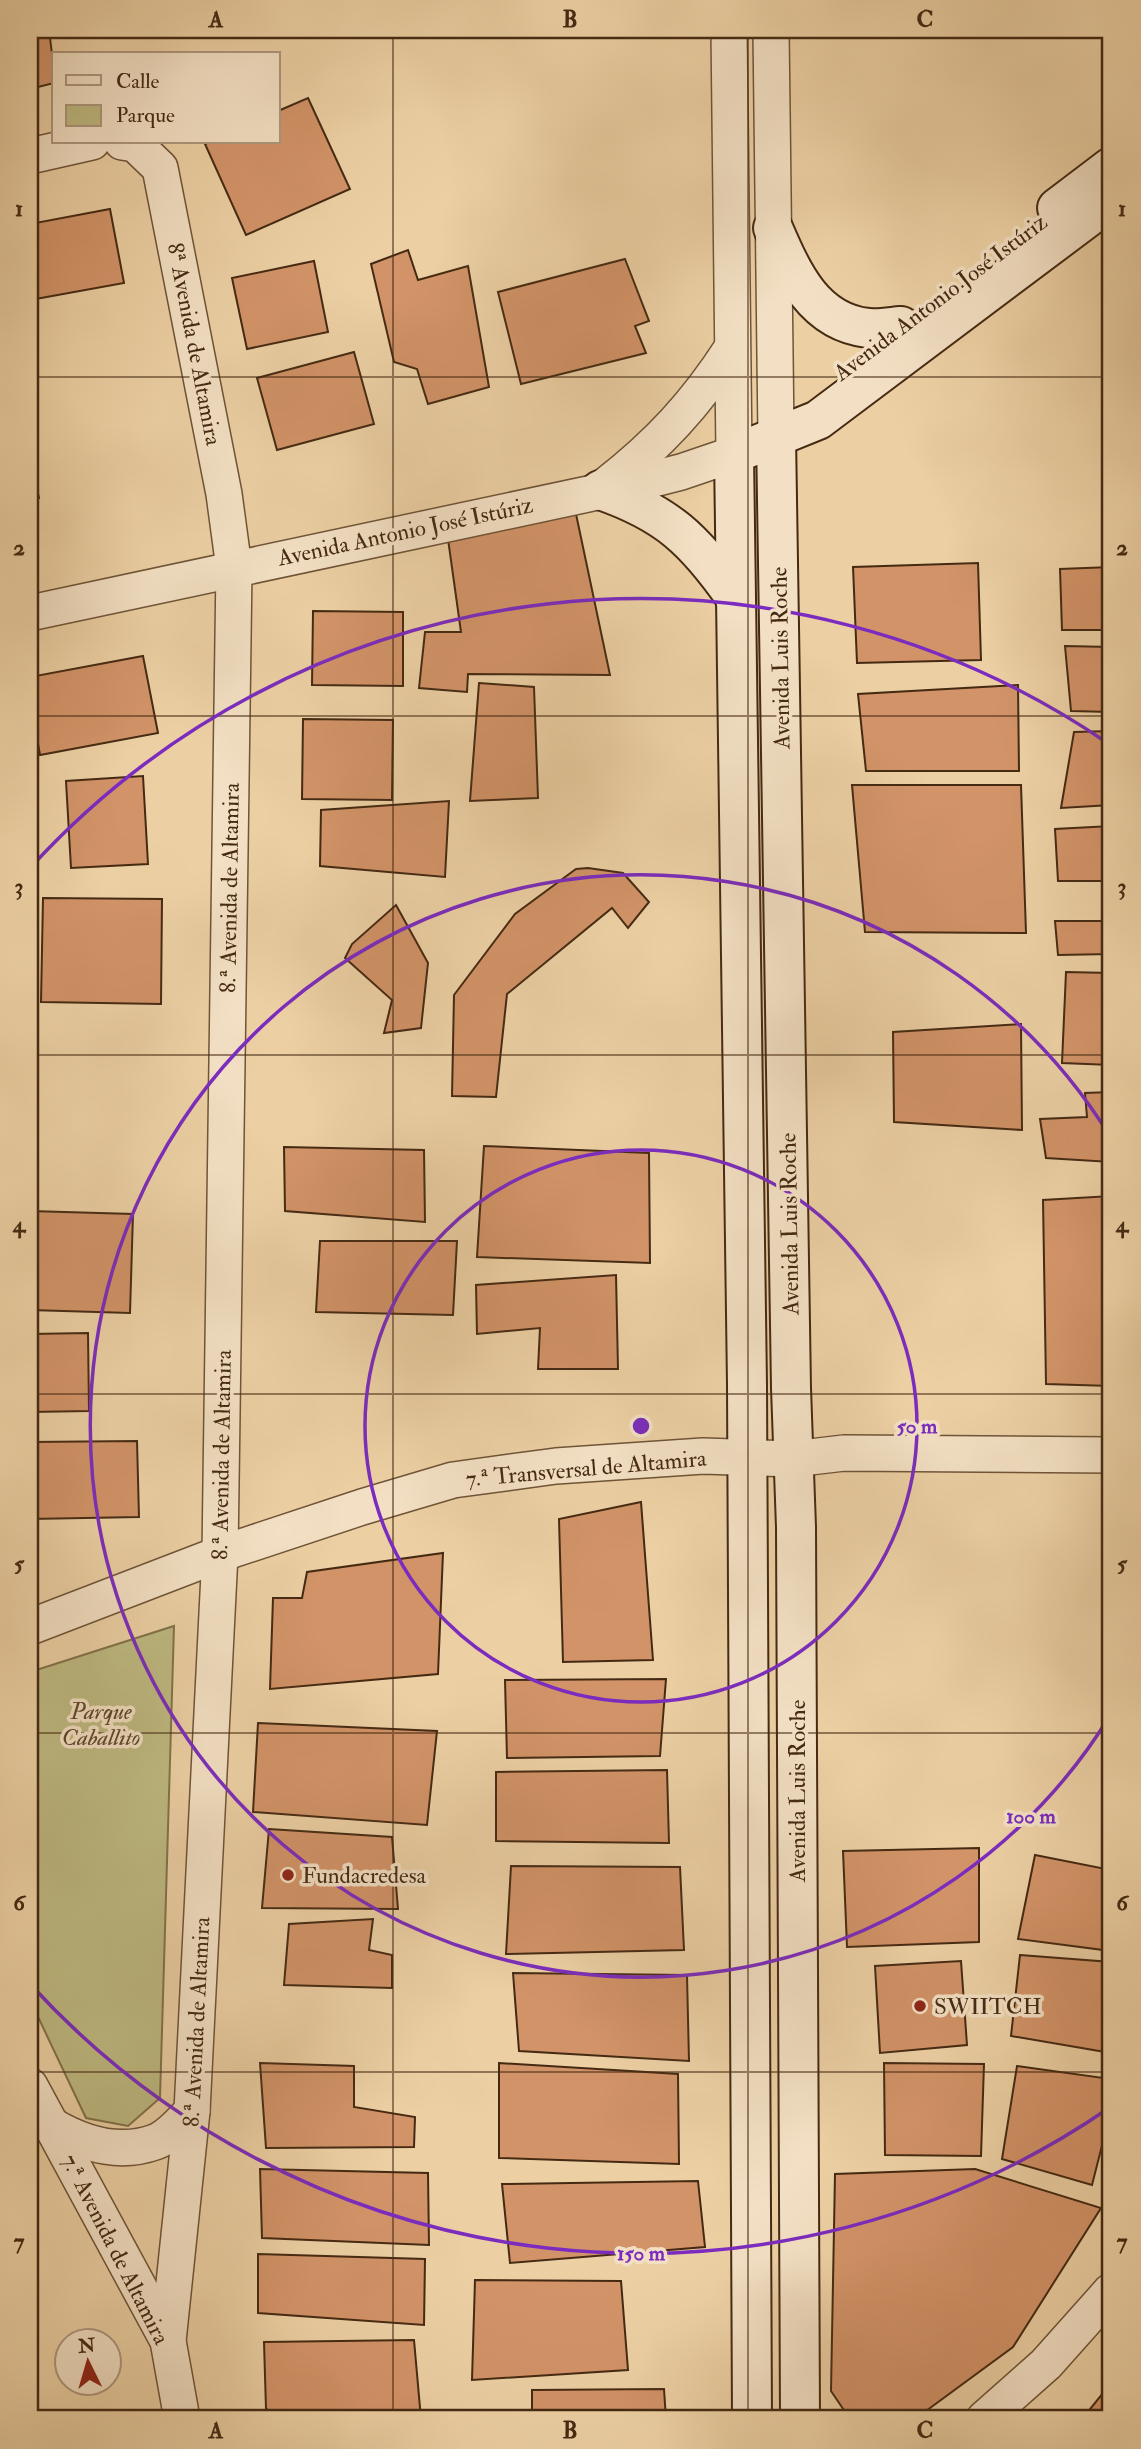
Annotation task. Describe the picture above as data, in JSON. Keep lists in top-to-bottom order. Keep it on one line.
{"streets":{"main road":["Avenida Antonio José Istúriz","Avenida Luis Roche"],"street":["8ª Avenida de Altamira","8.ª Avenida de Altamira","7.ª Transversal de Altamira","7.ª Avenida de Altamira"]},"crossings":[["Avenida Antonio José Istúriz","8ª Avenida de Altamira"],["Avenida Antonio José Istúriz","Avenida Luis Roche"],["Avenida Antonio José Istúriz","8.ª Avenida de Altamira"],["8ª Avenida de Altamira","8.ª Avenida de Altamira"],["Avenida Luis Roche","7.ª Transversal de Altamira"],["8.ª Avenida de Altamira","7.ª Transversal de Altamira"],["8.ª Avenida de Altamira","7.ª Avenida de Altamira"]],"parks":["Parque Caballito"],"places":["Fundacredesa","SWIITCH"],"legend":["Calle","Parque"],"north":"top","grid":{"columns":["A","B","C"],"rows":["1","2","3","4","5","6","7"]},"rings":["50 m","100 m","150 m"]}
